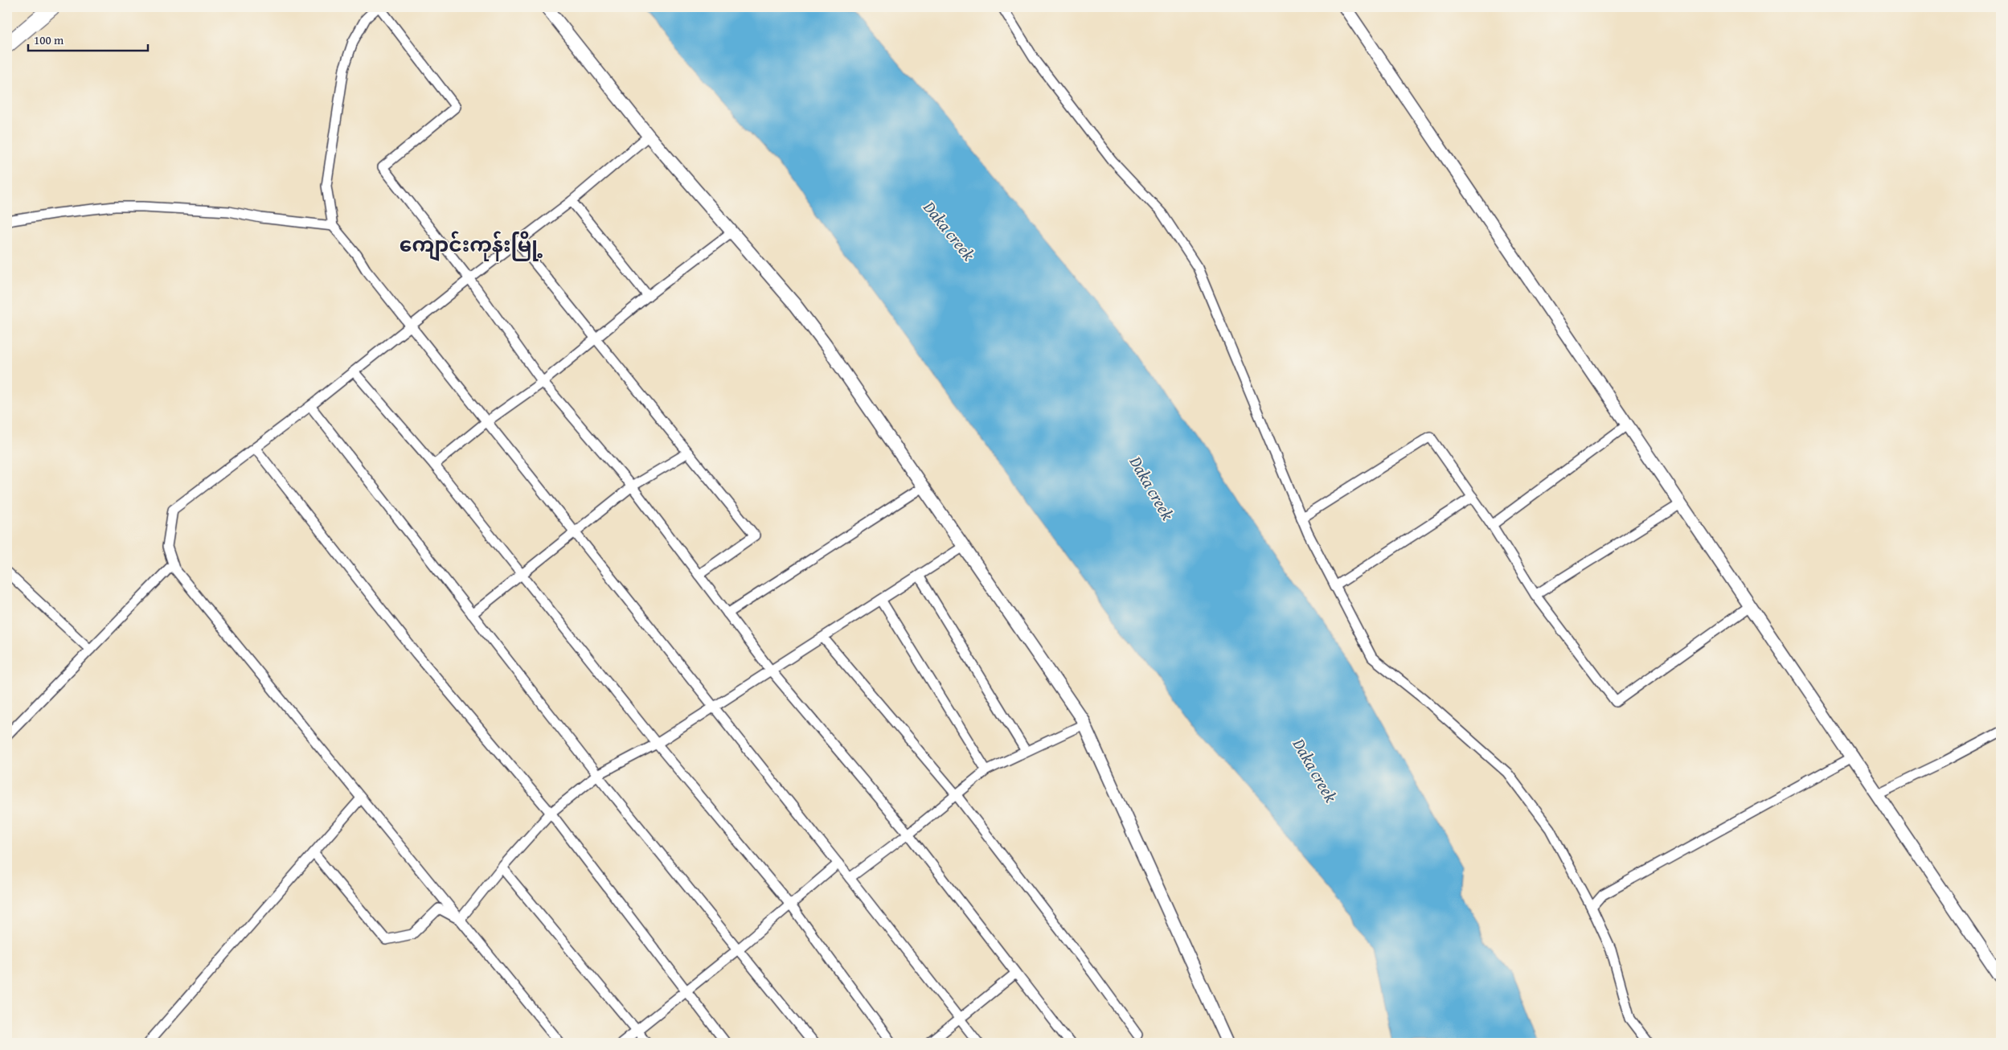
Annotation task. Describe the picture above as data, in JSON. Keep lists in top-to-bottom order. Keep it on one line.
{"districts":["ကျောင်းကုန်းမြို့"],"water":["Daka creek"],"scale_bar":"100 m"}
